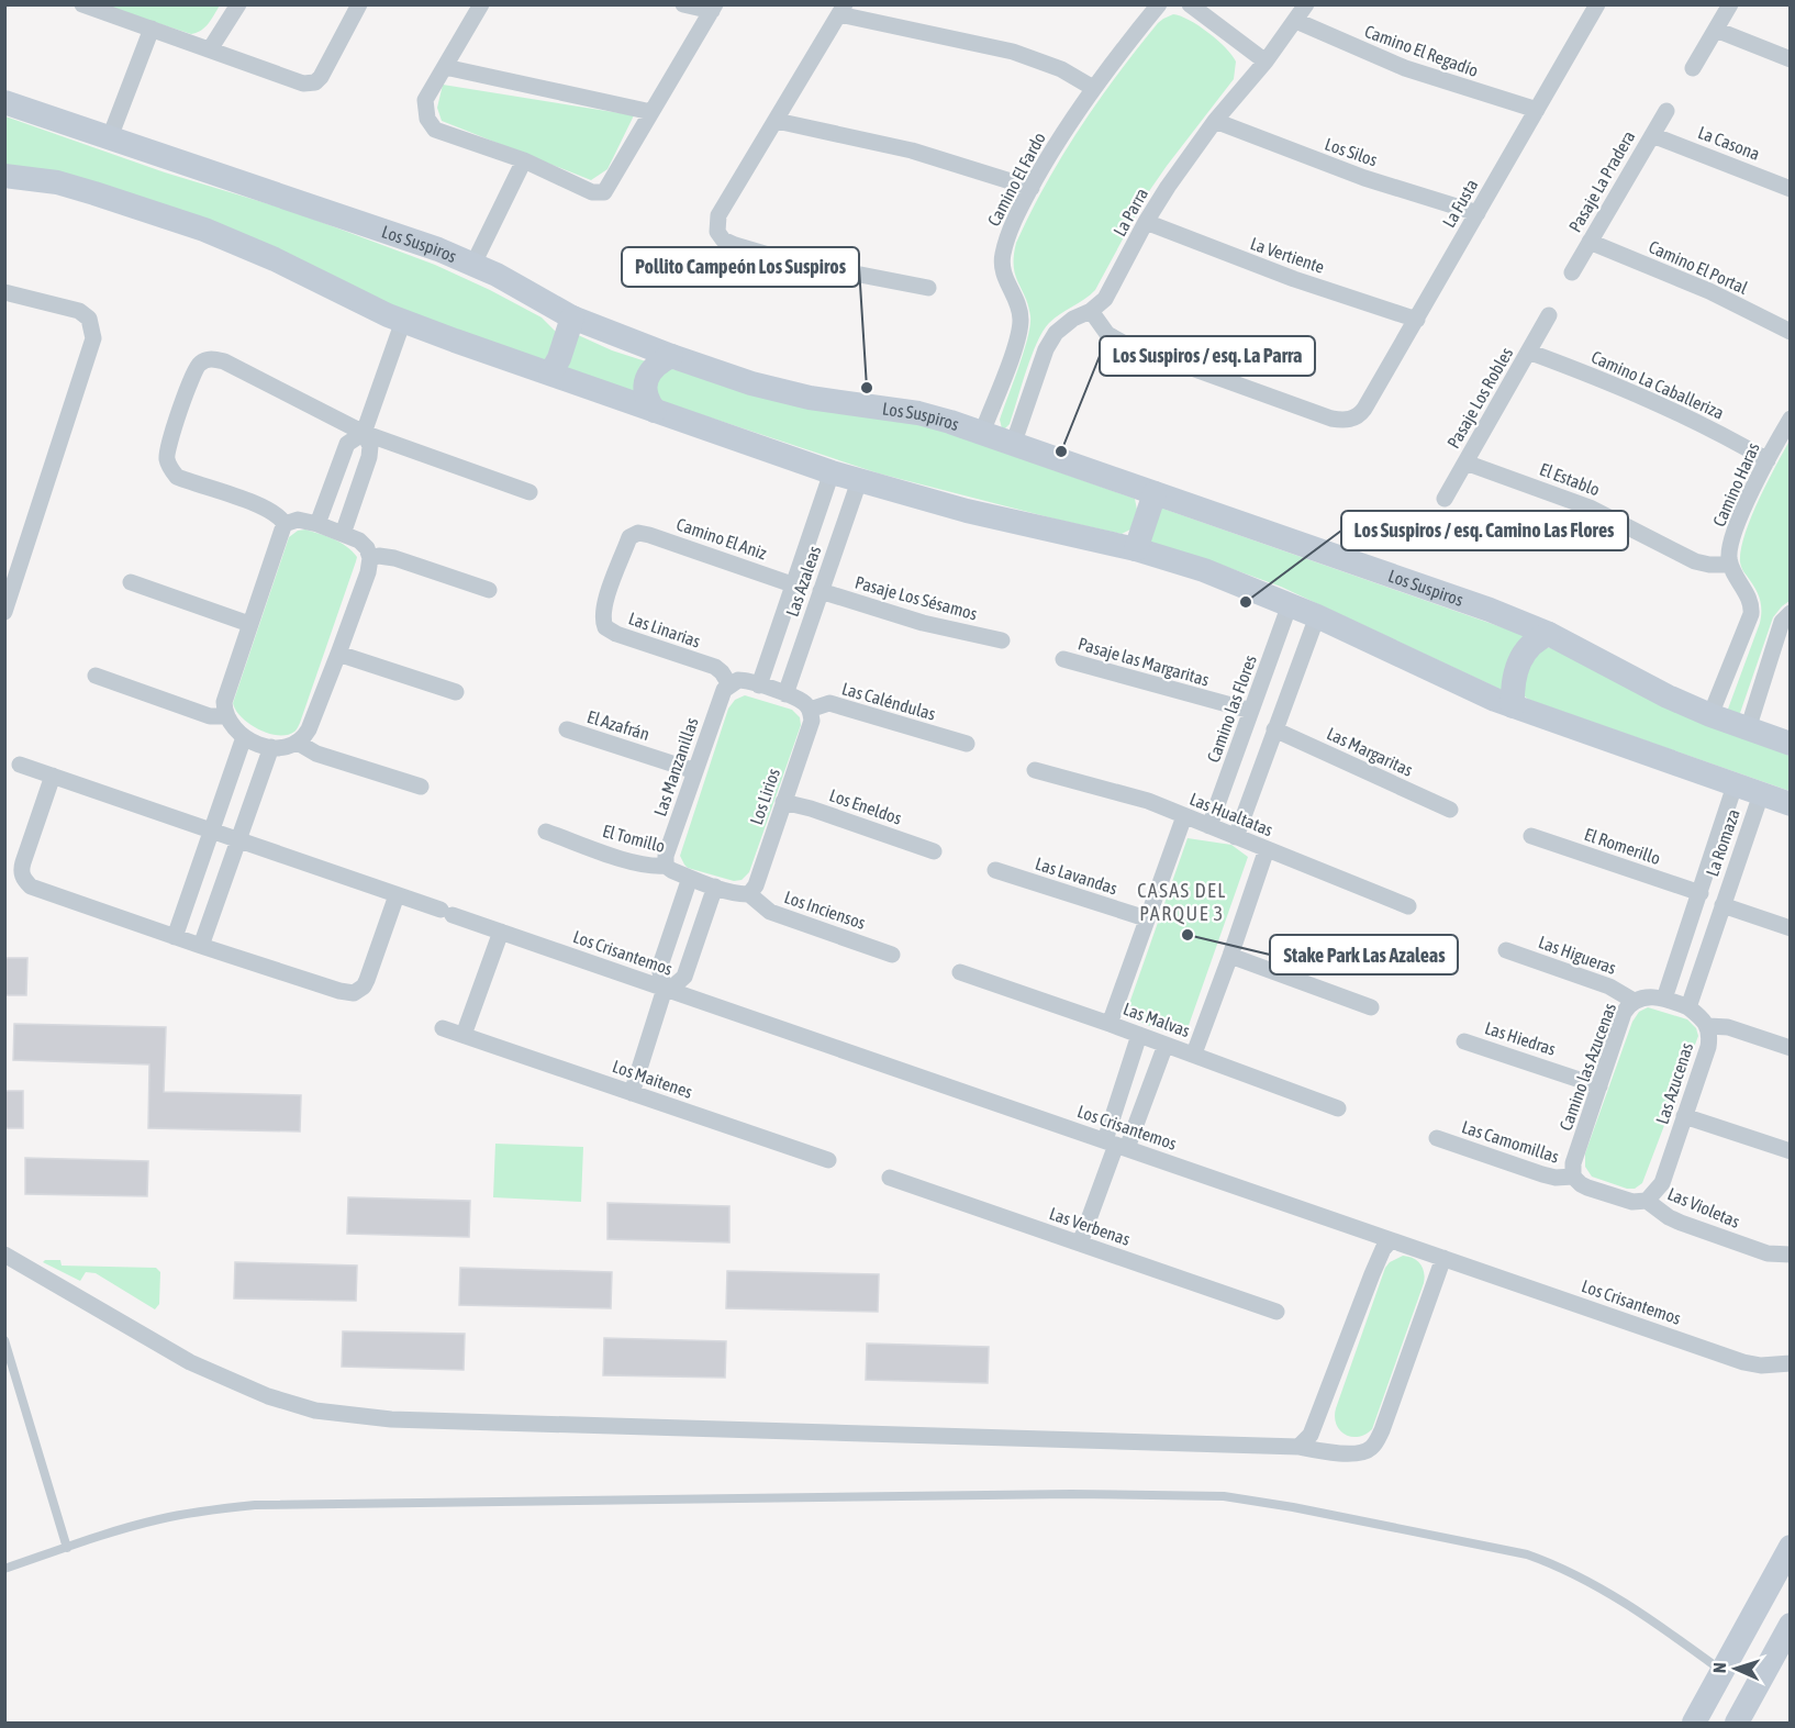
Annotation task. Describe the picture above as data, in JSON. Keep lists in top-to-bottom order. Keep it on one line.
{"streets":{"street":["Camino El Regadío","La Casona","Los Silos","Camino El Fardo","Pasaje La Pradera","La Fusta","La Parra","Los Suspiros","La Vertiente","Camino El Portal","Camino La Caballeriza","Pasaje Los Robles","El Establo","Camino Haras","Camino El Aniz","Las Azaleas","Pasaje Los Sésamos","Las Linarias","Pasaje las Margaritas","Las Caléndulas","Camino las Flores","El Azafrán","Las Margaritas","Las Manzanillas","Los Lirios","Los Eneldos","Las Hualtatas","El Tomillo","La Romaza","El Romerillo","Las Lavandas","Los Inciensos","Los Crisantemos","Las Higueras","Las Malvas","Las Hiedras","Camino las Azucenas","Los Maitenes","Las Azucenas","Las Camomillas","Las Violetas","Las Verbenas"]},"crossings":[["Camino El Regadío","La Fusta"],["Camino El Regadío","La Parra"],["La Casona","Pasaje La Pradera"],["Los Silos","La Fusta"],["Los Silos","La Parra"],["Camino El Fardo","Los Suspiros"],["Pasaje La Pradera","Camino El Portal"],["La Fusta","La Parra"],["La Fusta","La Vertiente"],["La Parra","Los Suspiros"],["La Parra","La Vertiente"],["Camino La Caballeriza","Pasaje Los Robles"],["Camino La Caballeriza","Camino Haras"],["Pasaje Los Robles","El Establo"],["El Establo","Camino Haras"],["Camino El Aniz","Las Azaleas"],["Camino El Aniz","Las Linarias"],["Las Azaleas","Pasaje Los Sésamos"],["Las Linarias","Las Manzanillas"],["Pasaje las Margaritas","Camino las Flores"],["Las Caléndulas","Los Lirios"],["Camino las Flores","Las Hualtatas"],["El Azafrán","Las Manzanillas"],["Las Manzanillas","El Tomillo"],["Los Lirios","Los Eneldos"],["Los Lirios","El Tomillo"],["Los Lirios","Los Inciensos"],["El Tomillo","Los Inciensos"],["La Romaza","El Romerillo"],["Las Higueras","Camino las Azucenas"],["Las Hiedras","Camino las Azucenas"],["Camino las Azucenas","Las Azucenas"],["Camino las Azucenas","Las Camomillas"],["Camino las Azucenas","Las Violetas"],["Las Azucenas","Las Violetas"],["Las Camomillas","Las Violetas"]],"districts":["CASAS DEL PARQUE 3"],"places":["Pollito Campeón Los Suspiros","Los Suspiros / esq. La Parra","Los Suspiros / esq. Camino Las Flores","Stake Park Las Azaleas"],"north":"left"}
